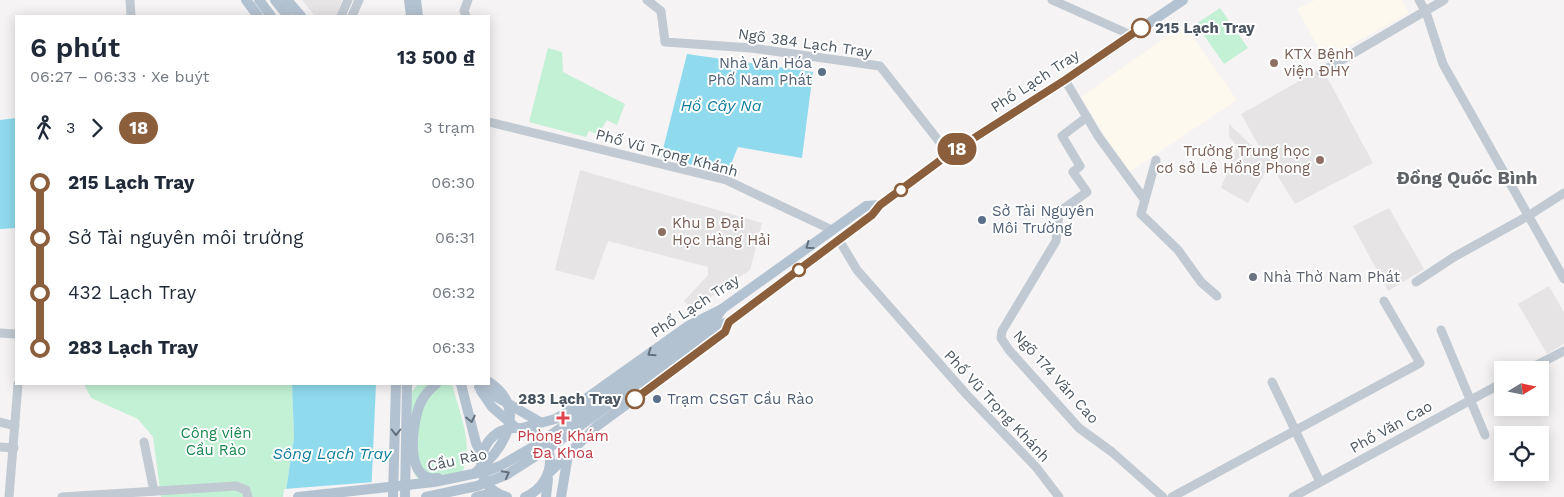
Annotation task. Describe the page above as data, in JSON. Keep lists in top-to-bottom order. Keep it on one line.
{"streets":{"main road":["Phố Lạch Tray","Cầu Rào"],"street":["Ngõ 384 Lạch Tray","Phố Vũ Trọng Khánh","Ngõ 174 Văn Cao","Phố Văn Cao"]},"crossings":[["Ngõ 384 Lạch Tray","Phố Lạch Tray"],["Phố Lạch Tray","Phố Vũ Trọng Khánh"],["Phố Lạch Tray","Cầu Rào"]],"districts":["Đồng Quốc Bình"],"water":["Hồ Cây Na","Sông Lạch Tray"],"parks":["Công viên Cầu Rào"],"places":{"other":["215 Lạch Tray","KTX Bệnh viện ĐHY","Nhà Văn Hóa Phố Nam Phát","Trường Trung học cơ sở Lê Hồng Phong","Sở Tài Nguyên Môi Trường","Khu B Đại Học Hàng Hải","Nhà Thờ Nam Phát","283 Lạch Tray","Trạm CSGT Cầu Rào"],"health":["Phòng Khám Đa Khoa"]},"lines":["bus line 18"],"north":"right","page":{"on_map":"18","heading":["6 phút","06:27 – 06:33 · Xe buýt","13 500 ₫"],"legs":["3","18","3 trạm"],"list":[{"name":"215 Lạch Tray","value":"06:30"},{"name":"Sở Tài nguyên môi trường","value":"06:31"},{"name":"432 Lạch Tray","value":"06:32"},{"name":"283 Lạch Tray","value":"06:33"}]}}
